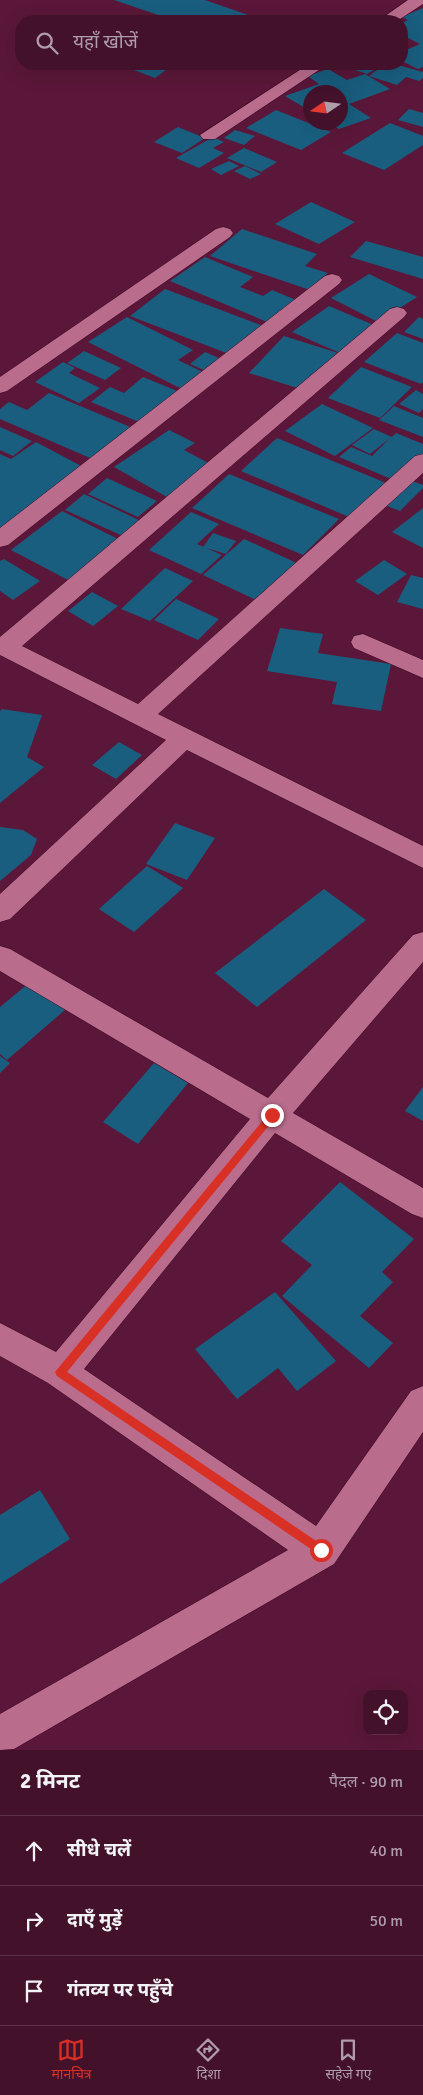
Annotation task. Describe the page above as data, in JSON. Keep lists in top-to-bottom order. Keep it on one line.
{"north":"left","page":{"search":"यहाँ खोजें","heading":["2 मिनट","पैदल · 90 m"],"list":[["सीधे चलें","40 m"],["दाएँ मुड़ें","50 m"],"गंतव्य पर पहुँचे"],"nav":["मानचित्र","दिशा","सहेजे गए"]}}
